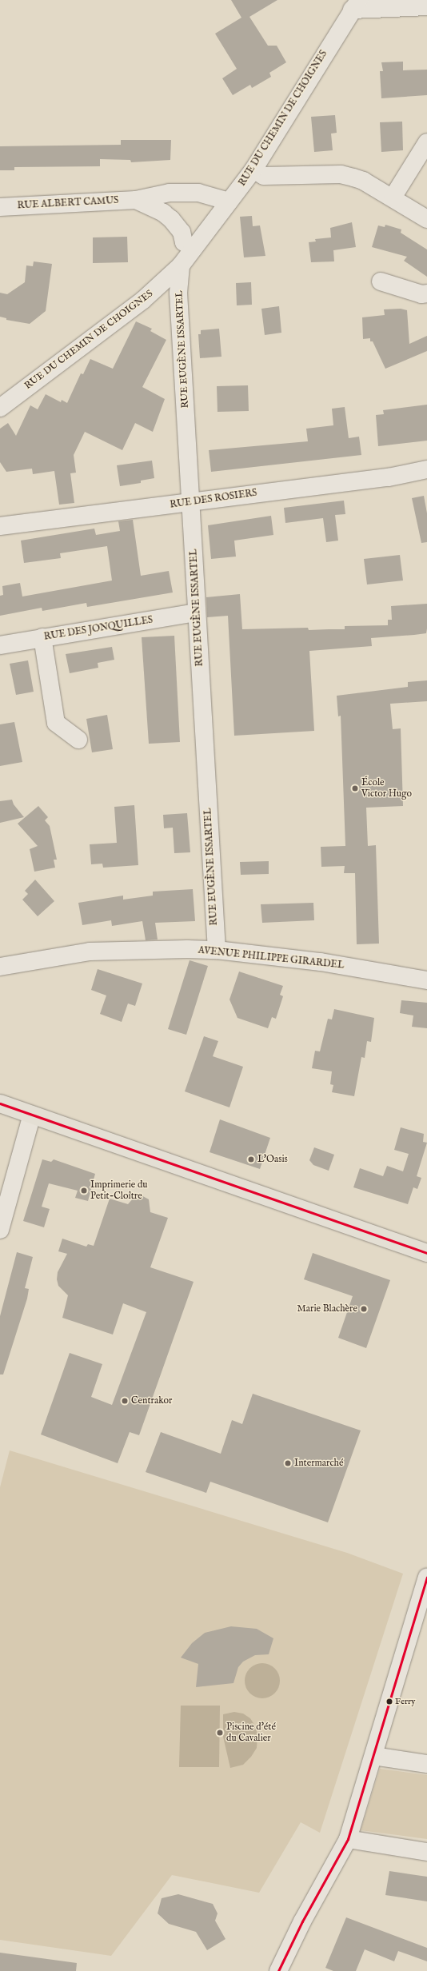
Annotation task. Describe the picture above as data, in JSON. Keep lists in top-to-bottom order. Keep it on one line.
{"streets":{"street":["RUE DU CHEMIN DE CHOIGNES","RUE ALBERT CAMUS","RUE EUGÈNE ISSARTEL","RUE DES ROSIERS","RUE DES JONQUILLES","AVENUE PHILIPPE GIRARDEL"]},"crossings":[["RUE DU CHEMIN DE CHOIGNES","RUE ALBERT CAMUS"],["RUE DU CHEMIN DE CHOIGNES","RUE EUGÈNE ISSARTEL"],["RUE EUGÈNE ISSARTEL","RUE DES ROSIERS"],["RUE EUGÈNE ISSARTEL","RUE DES JONQUILLES"],["RUE EUGÈNE ISSARTEL","AVENUE PHILIPPE GIRARDEL"]],"places":["École Victor Hugo","L'Oasis","Imprimerie du Petit-Cloître","Marie Blachère","Centrakor","Intermarché","Ferry","Piscine d'été du Cavalier"]}
